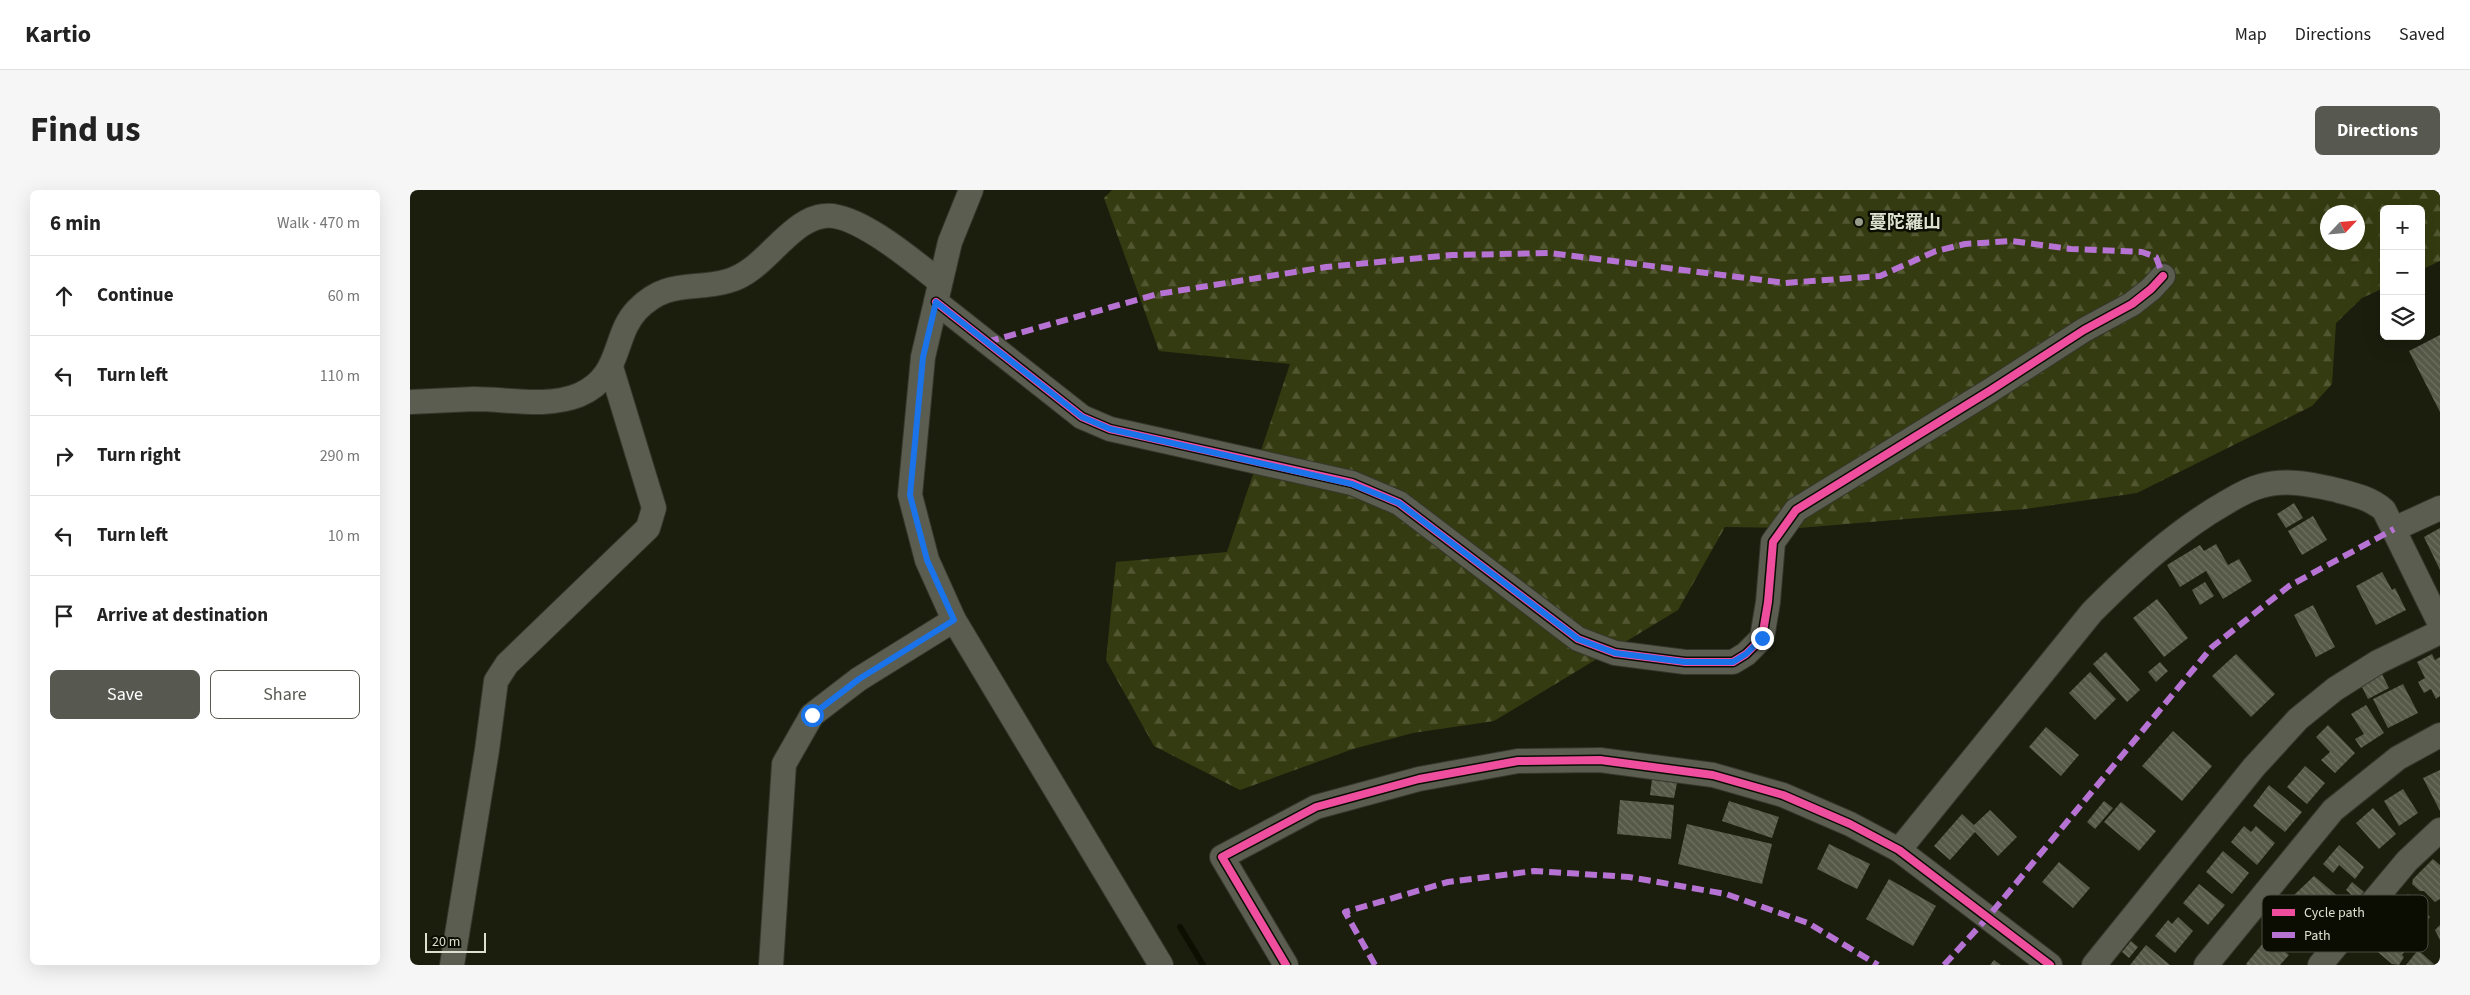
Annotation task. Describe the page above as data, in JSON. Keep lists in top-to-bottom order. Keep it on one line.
{"places":["蔓陀羅山"],"legend":["Cycle path","Path"],"scale_bar":"20 m","north":"top right","page":{"header":"Kartio","nav":["Map","Directions","Saved"],"title":"Find us","buttons":["Directions",["Save","Share"]],"heading":["6 min","Walk · 470 m"],"map_buttons":["+","−"],"list":[["Continue","60 m"],["Turn left","110 m"],["Turn right","290 m"],["Turn left","10 m"],"Arrive at destination"],"scale":"20 m"}}
